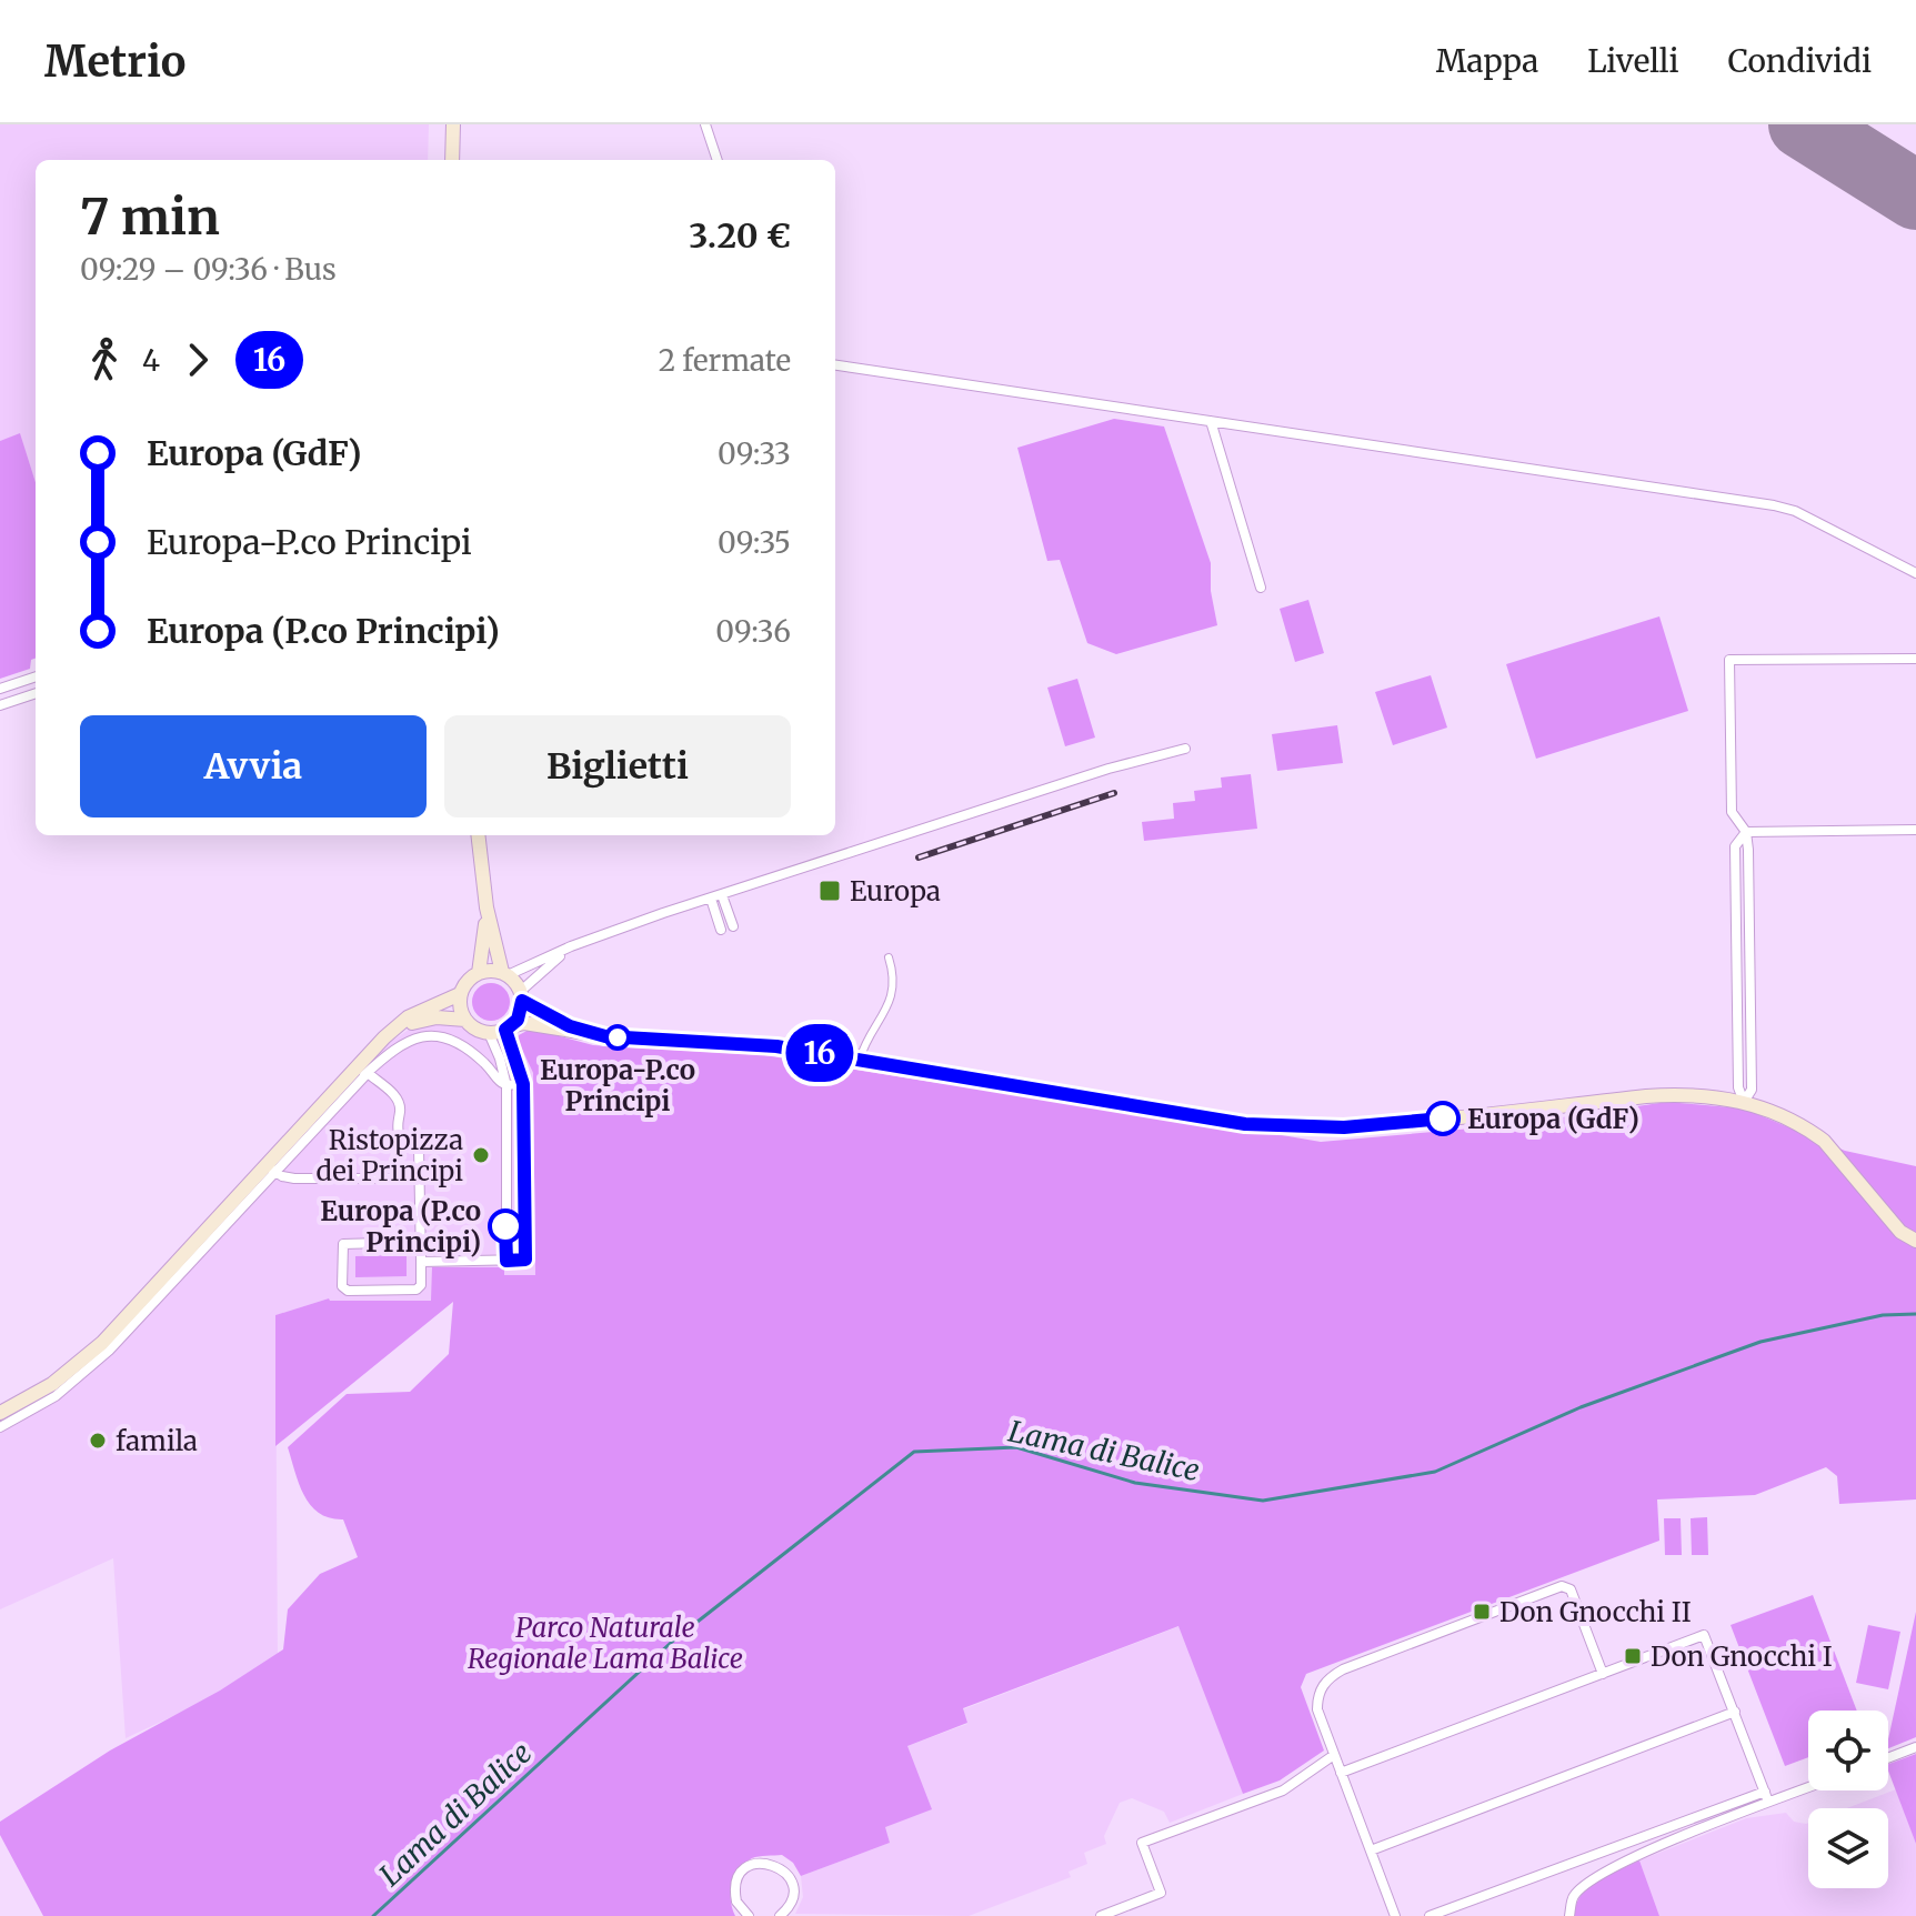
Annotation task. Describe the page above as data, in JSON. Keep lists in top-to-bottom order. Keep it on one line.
{"water":["Lama di Balice"],"parks":["Parco Naturale Regionale Lama Balice"],"places":{"transit":["Europa","Don Gnocchi II","Don Gnocchi I"],"other":["Europa-P.co Principi","Europa (GdF)","Ristopizza dei Principi","Europa (P.co Principi)","famila"]},"lines":["bus line 16"],"page":{"header":"Metrio","nav":["Mappa","Livelli","Condividi"],"on_map":"16","heading":["7 min","09:29 – 09:36 · Bus","3.20 €"],"legs":["4","16","2 fermate"],"list":[{"name":"Europa (GdF)","value":"09:33"},{"name":"Europa-P.co Principi","value":"09:35"},{"name":"Europa (P.co Principi)","value":"09:36"}],"buttons":["Avvia","Biglietti"]}}
